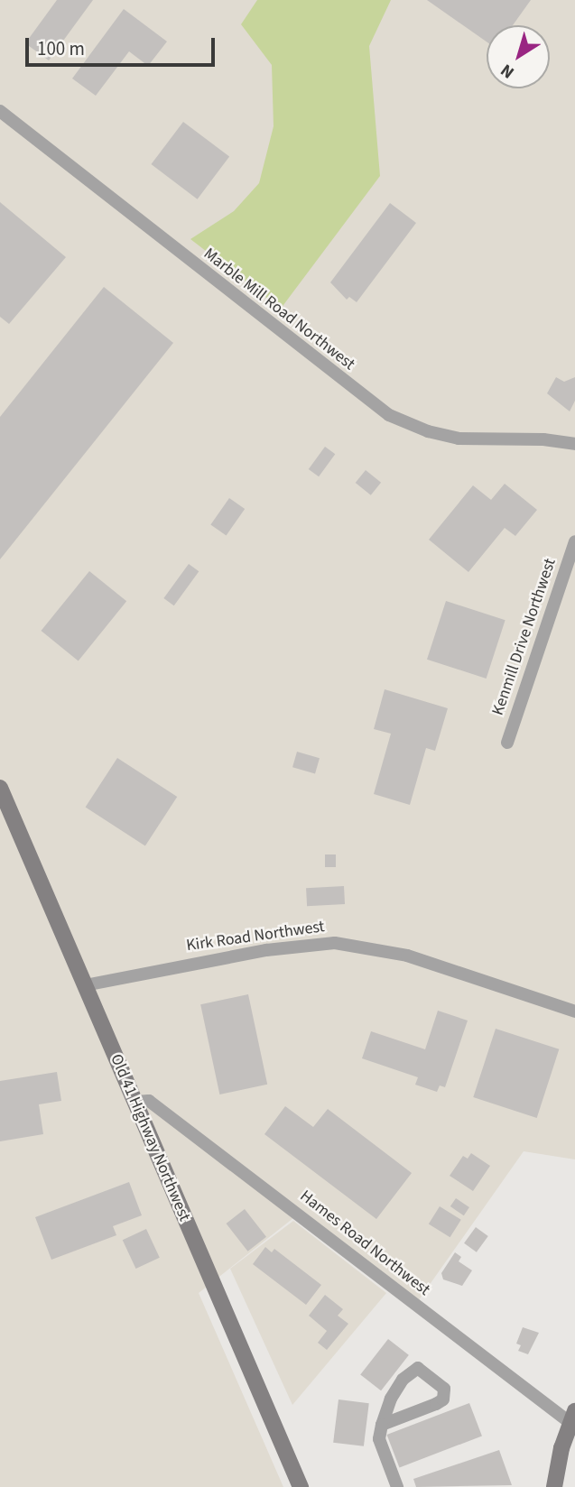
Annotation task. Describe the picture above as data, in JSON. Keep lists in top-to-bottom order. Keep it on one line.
{"streets":{"street":["Marble Mill Road Northwest","Kenmill Drive Northwest","Kirk Road Northwest","Old 41 Highway Northwest","Hames Road Northwest"]},"crossings":[["Kirk Road Northwest","Old 41 Highway Northwest"],["Old 41 Highway Northwest","Hames Road Northwest"]],"scale_bar":"100 m","north":"bottom left"}
